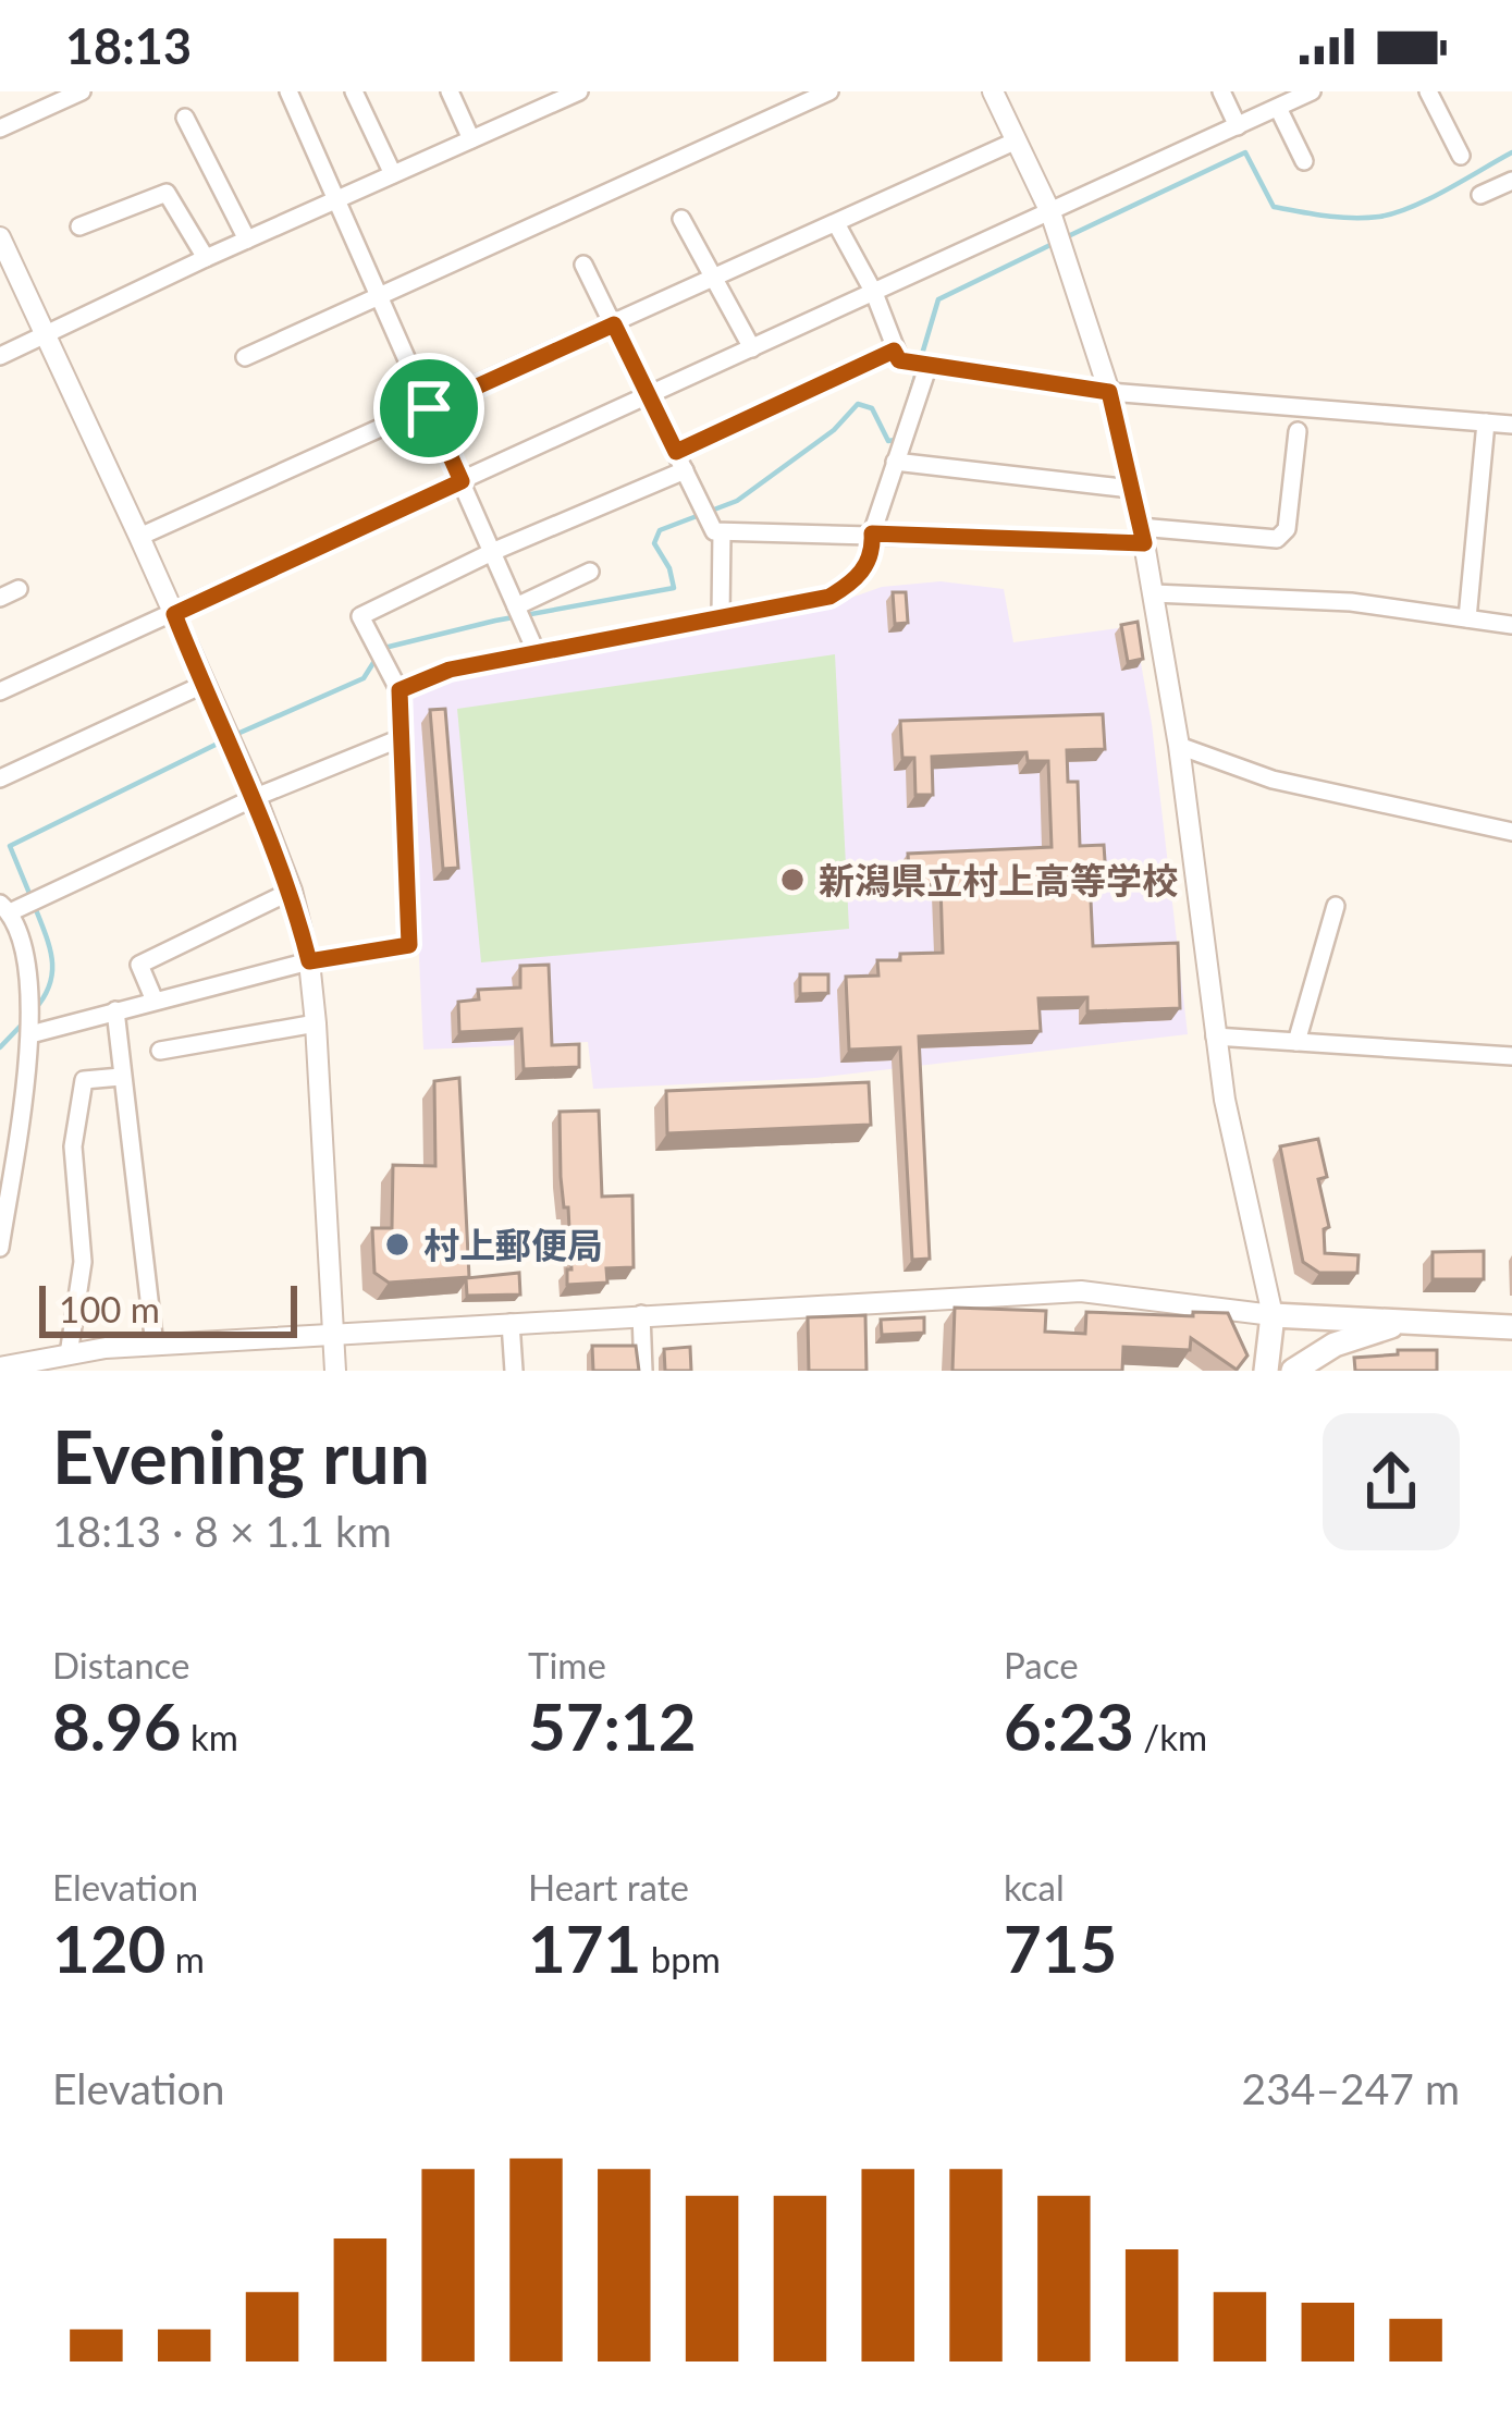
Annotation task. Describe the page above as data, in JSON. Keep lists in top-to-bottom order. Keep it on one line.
{"places":["新潟県立村上高等学校","村上郵便局"],"scale_bar":"100 m","page":{"status":"18:13","scale":"100 m","heading":["Evening run","18:13 · 8 × 1.1 km"],"stats":[["Distance","8.96 km"],["Time","57:12"],["Pace","6:23 /km"],["Elevation","120 m"],["Heart rate","171 bpm"],["kcal","715"]],"chart":["Elevation","234–247 m"]}}
